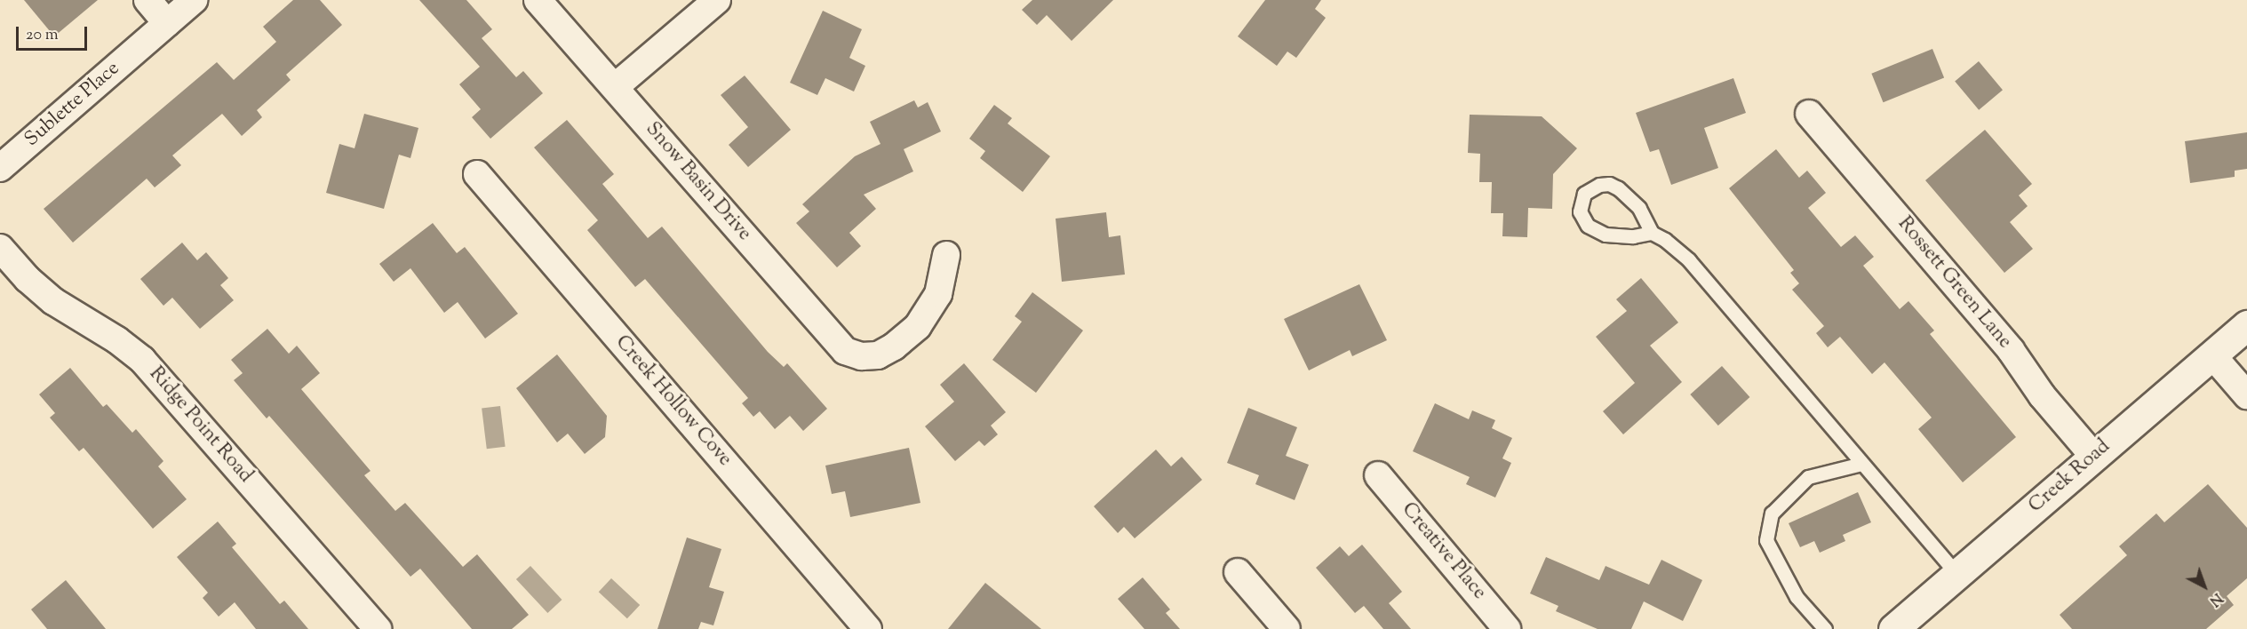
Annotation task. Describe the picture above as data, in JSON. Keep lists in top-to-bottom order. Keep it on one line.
{"streets":{"street":["Sublette Place","Snow Basin Drive","Rossett Green Lane","Creek Hollow Cove","Ridge Point Road","Creek Road","Creative Place"]},"crossings":[["Rossett Green Lane","Creek Road"]],"scale_bar":"20 m","north":"bottom right"}
